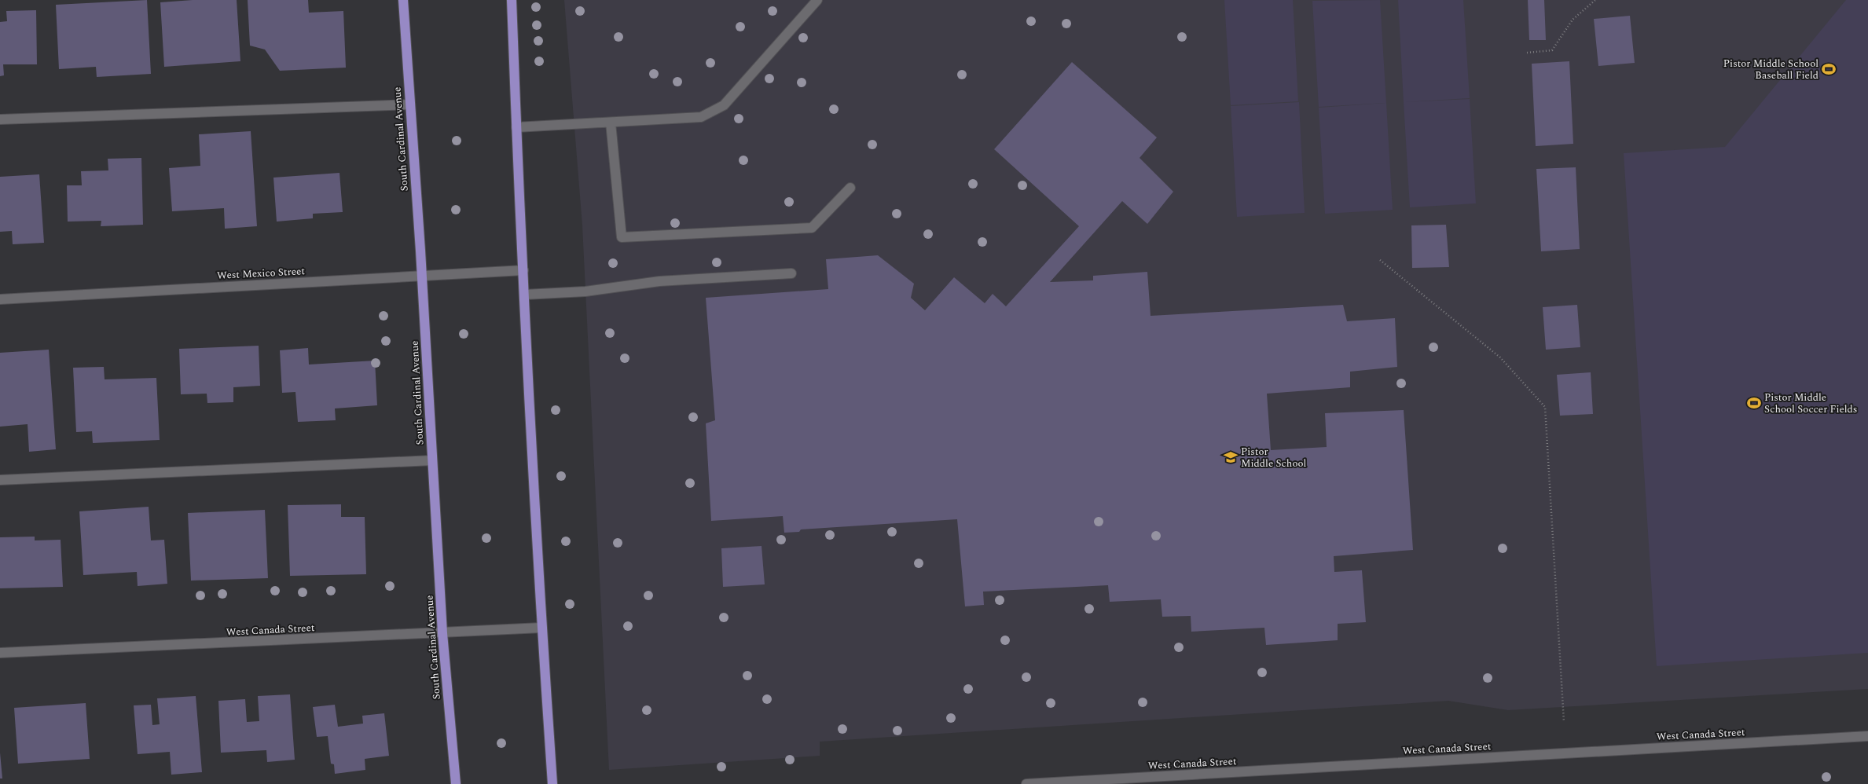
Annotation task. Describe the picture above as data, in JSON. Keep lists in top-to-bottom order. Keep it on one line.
{"streets":{"main road":["South Cardinal Avenue"],"street":["West Mexico Street","West Canada Street"]},"crossings":[["South Cardinal Avenue","West Mexico Street"],["South Cardinal Avenue","West Canada Street"]],"places":{"sports":["Pistor Middle School Baseball Field","Pistor Middle School Soccer Fields"],"school or university":["Pistor Middle School"]}}
